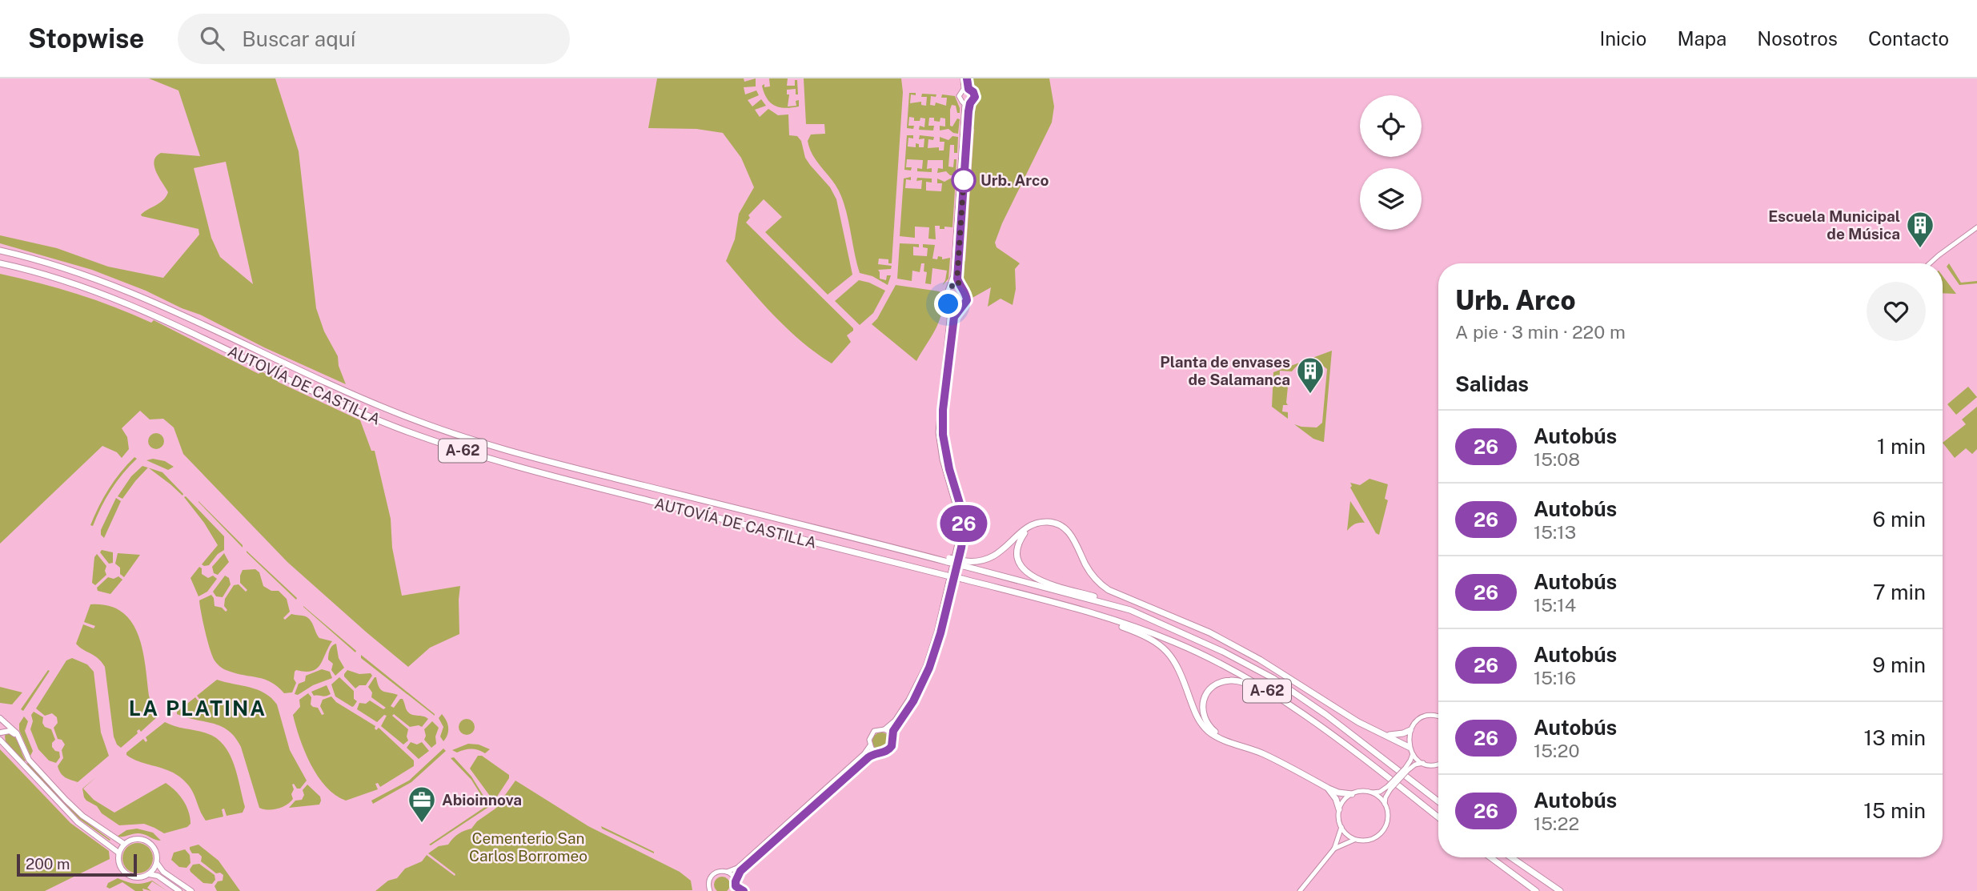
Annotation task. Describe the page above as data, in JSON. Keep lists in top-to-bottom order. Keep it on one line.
{"streets":{"highway":["AUTOVÍA DE CASTILLA","A-62"]},"districts":["LA PLATINA"],"parks":["Cementerio San Carlos Borromeo"],"places":{"other":["Urb. Arco"],"building":["Escuela Municipal de Música","Planta de envases de Salamanca"],"office":["Abioinnova"]},"lines":["bus line 26"],"scale_bar":"200 m","page":{"header":"Stopwise","search":"Buscar aquí","nav":["Inicio","Mapa","Nosotros","Contacto"],"on_map":"26","heading":[["Urb. Arco","A pie · 3 min · 220 m"],"Salidas"],"list":[{"mark":"26","name":"Autobús","note":"15:08","value":"1 min"},{"mark":"26","name":"Autobús","note":"15:13","value":"6 min"},{"mark":"26","name":"Autobús","note":"15:14","value":"7 min"},{"mark":"26","name":"Autobús","note":"15:16","value":"9 min"},{"mark":"26","name":"Autobús","note":"15:20","value":"13 min"},{"mark":"26","name":"Autobús","note":"15:22","value":"15 min"}],"scale":"200 m"}}
